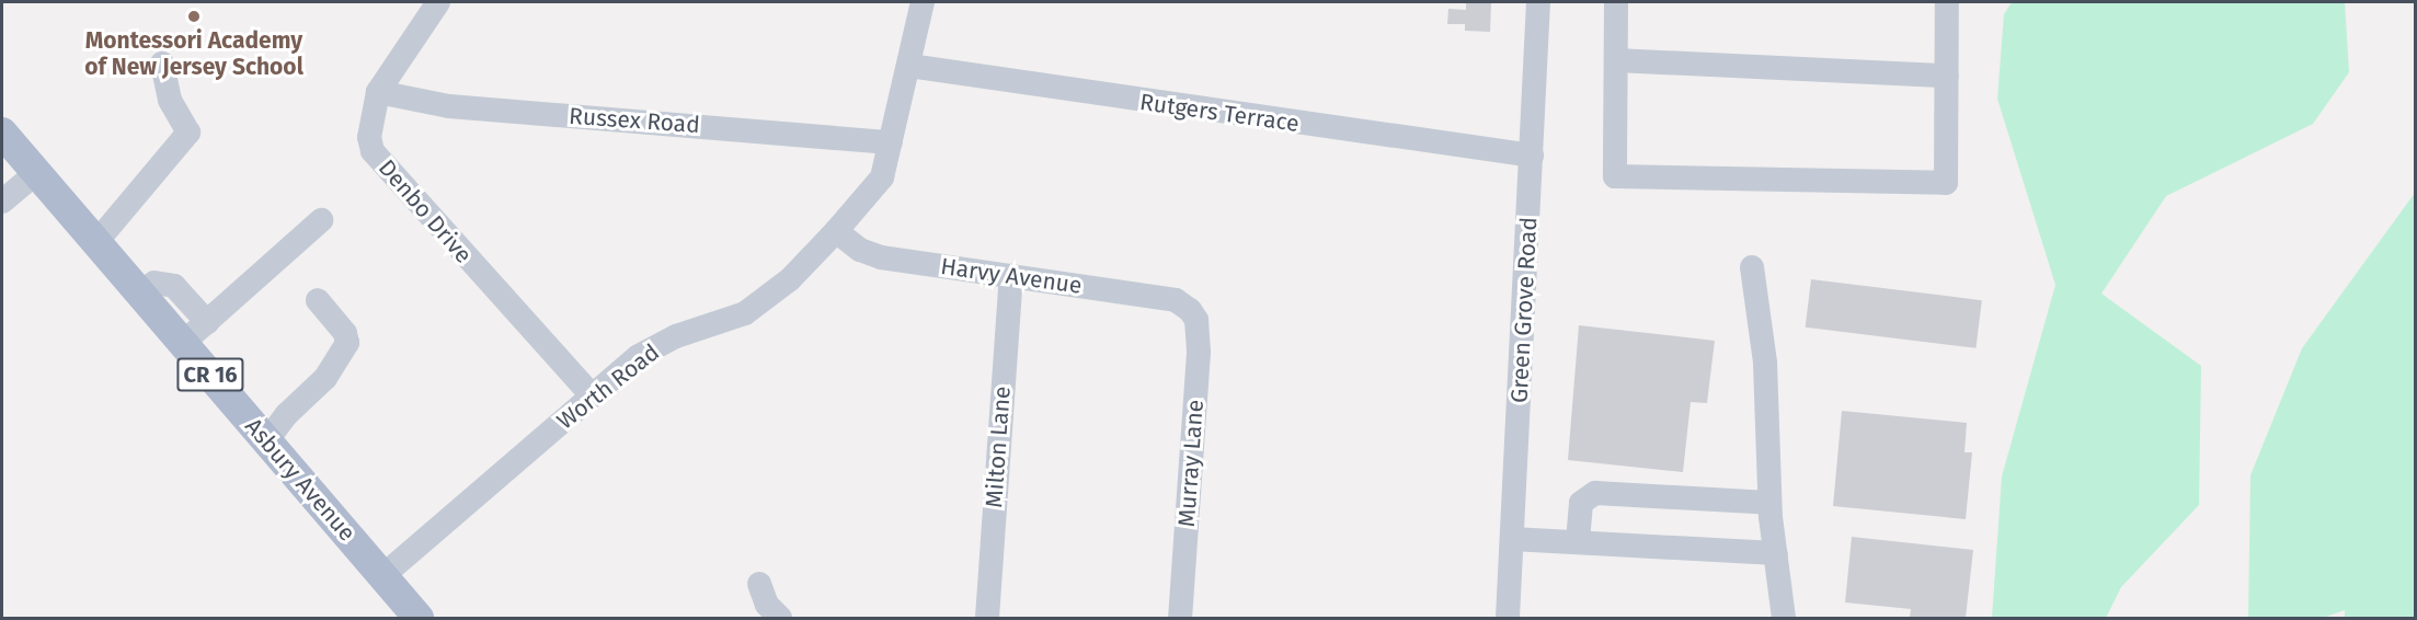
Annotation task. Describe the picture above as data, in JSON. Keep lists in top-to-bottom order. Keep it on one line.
{"streets":{"main road":["CR 16","Asbury Avenue"],"street":["Rutgers Terrace","Russex Road","Denbo Drive","Harvy Avenue","Green Grove Road","Worth Road","Milton Lane","Murray Lane"]},"crossings":[["Rutgers Terrace","Green Grove Road"],["Rutgers Terrace","Worth Road"],["Russex Road","Denbo Drive"],["Russex Road","Worth Road"],["Denbo Drive","Worth Road"],["Harvy Avenue","Worth Road"],["Harvy Avenue","Milton Lane"],["Harvy Avenue","Murray Lane"],["Worth Road","Asbury Avenue"]],"places":["Montessori Academy of New Jersey School"]}
